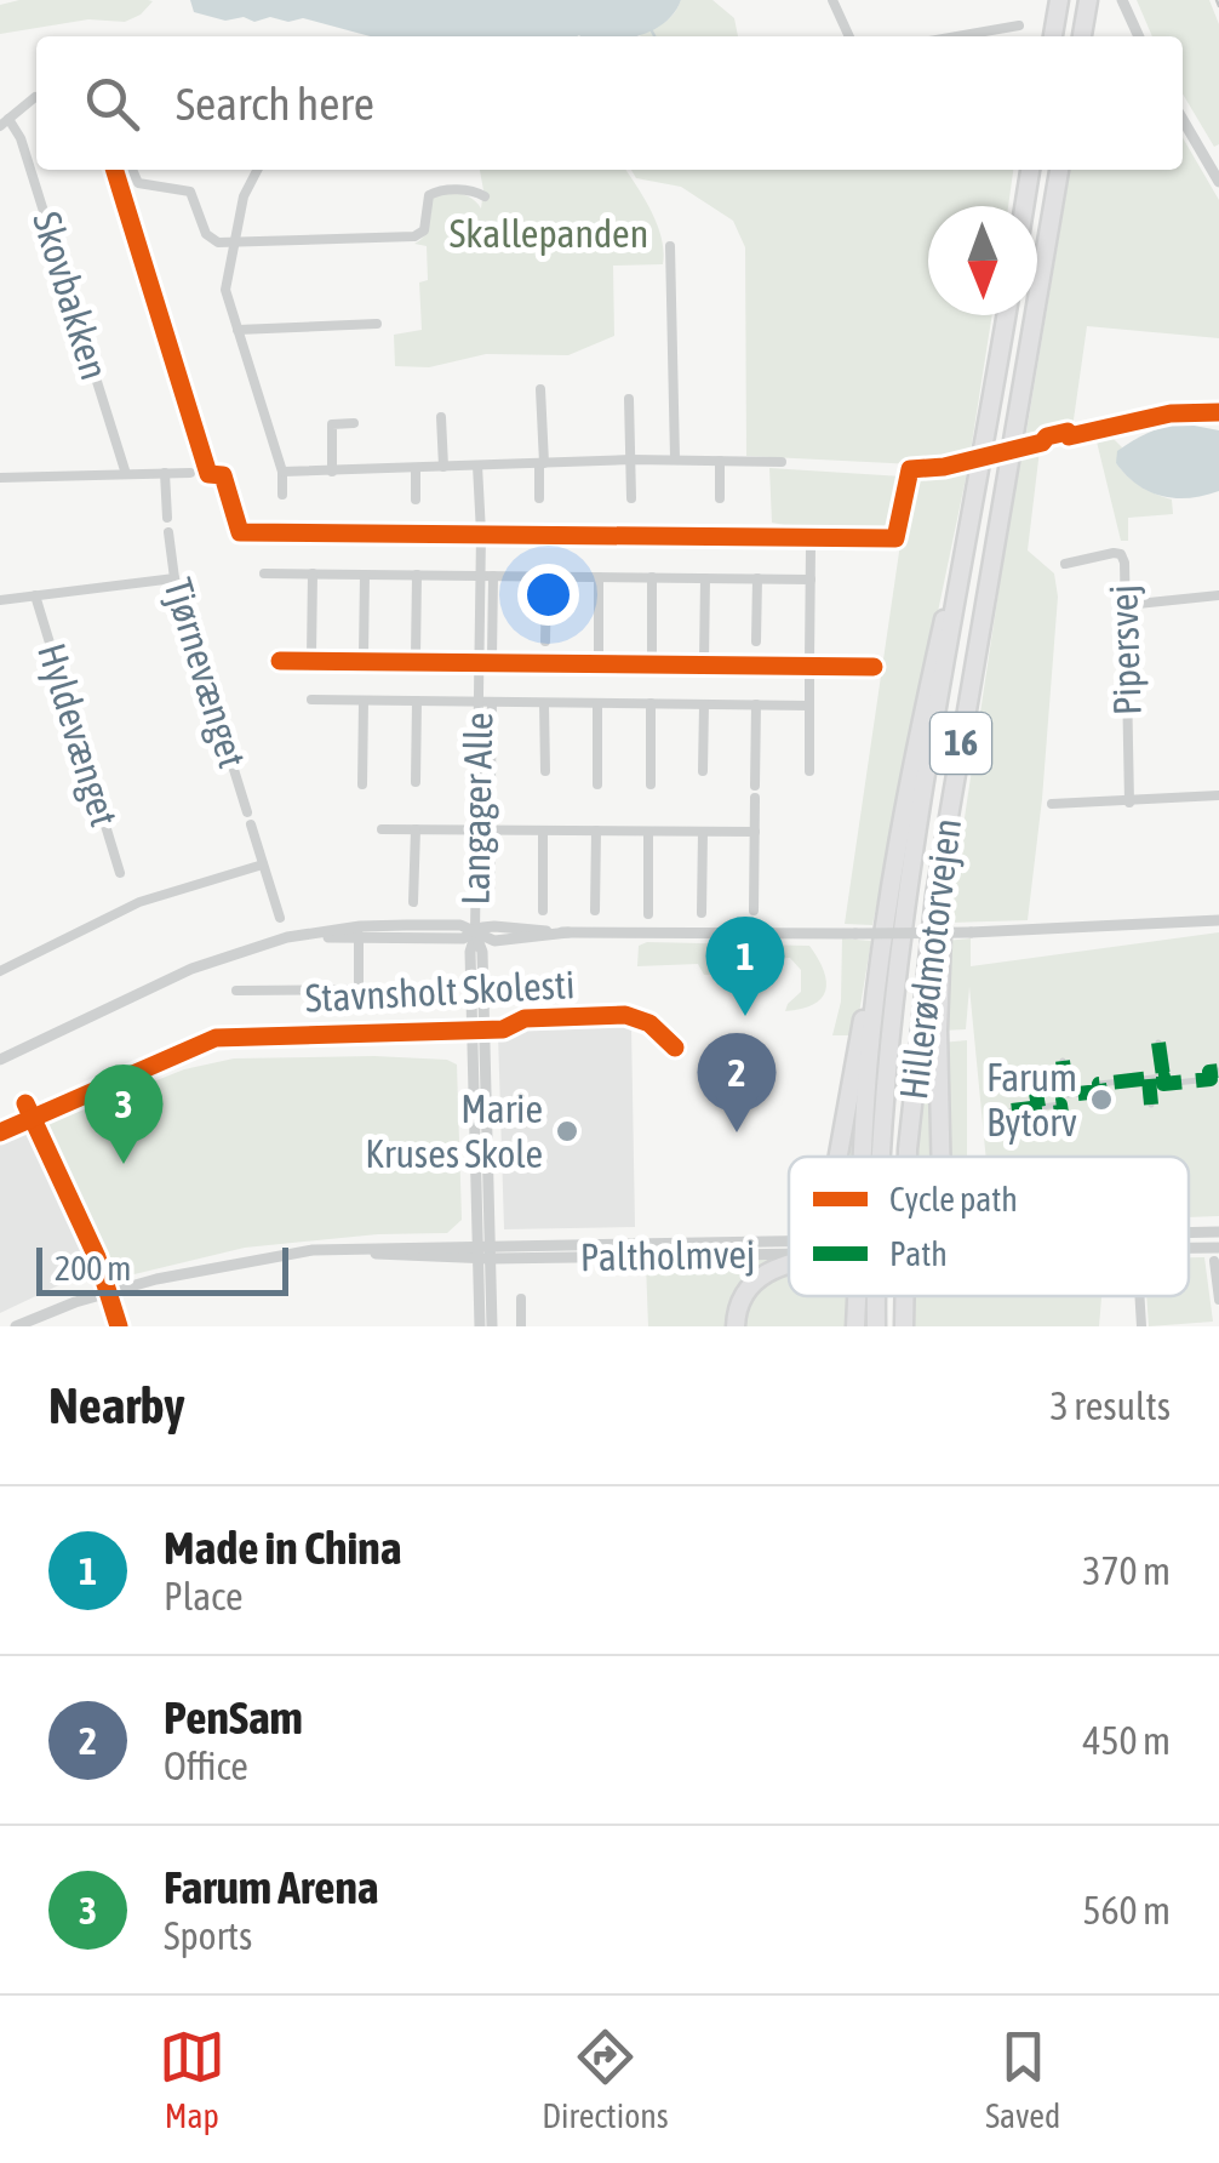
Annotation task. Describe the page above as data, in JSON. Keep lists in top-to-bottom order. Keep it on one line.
{"streets":{"highway":["16","Hillerødmotorvejen"],"street":["Skovbakken","Pipersvej","Tjørnevænget","Hyldevænget","Langager Alle","Paltholmvej"],"cycle path":["Stavnsholt Skolesti"]},"parks":["Skallepanden"],"places":["Farum Bytorv","Marie Kruses Skole"],"legend":["Cycle path","Path"],"scale_bar":"200 m","north":"bottom","page":{"search":"Search here","pins":["1","2","3"],"scale":"200 m","heading":["Nearby","3 results"],"list":[{"mark":"1","name":"Made in China","note":"Place","value":"370 m"},{"mark":"2","name":"PenSam","note":"Office","value":"450 m"},{"mark":"3","name":"Farum Arena","note":"Sports","value":"560 m"}],"nav":["Map","Directions","Saved"]}}
